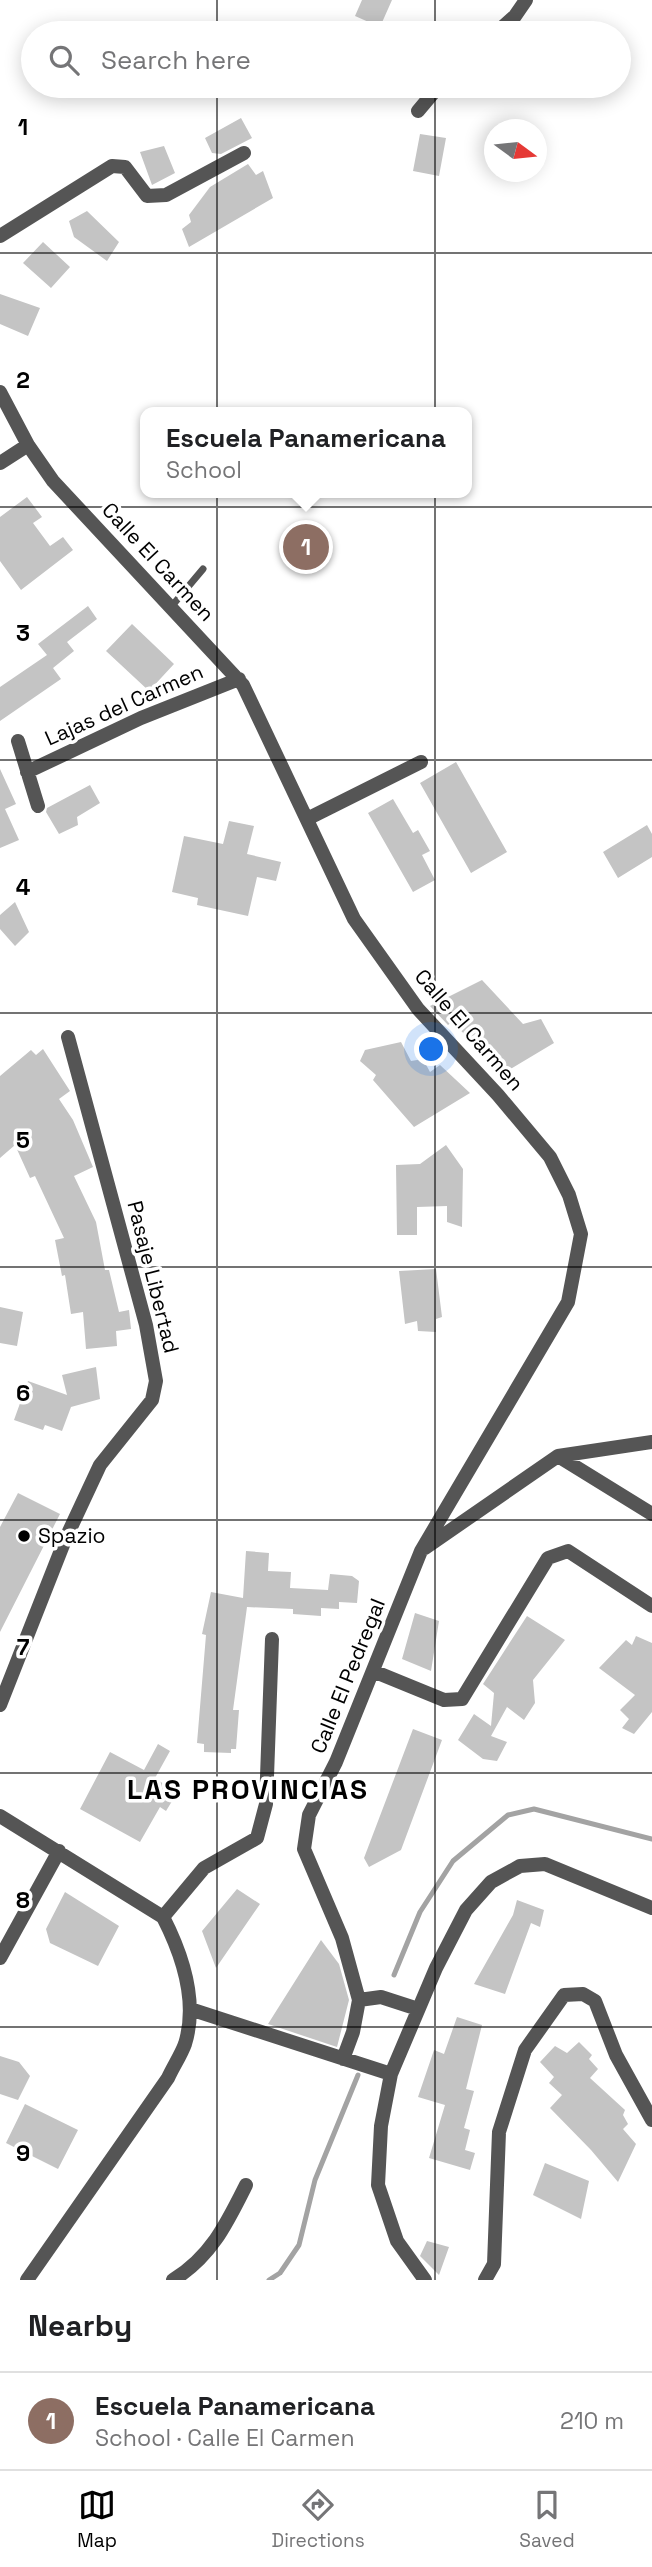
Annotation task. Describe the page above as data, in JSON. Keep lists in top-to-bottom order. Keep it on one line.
{"streets":{"street":["Calle El Carmen","Lajas del Carmen","Pasaje Libertad","Calle El Pedregal"]},"crossings":[["Calle El Carmen","Lajas del Carmen"],["Calle El Carmen","Calle El Pedregal"]],"districts":["LAS PROVINCIAS"],"places":["Spazio"],"north":"right","page":{"search":"Search here","popup":["Escuela Panamericana","School"],"pins":"1","heading":"Nearby","list":[{"mark":"1","name":"Escuela Panamericana","note":"School · Calle El Carmen","value":"210 m"}],"nav":["Map","Directions","Saved"]},"grid":{"rows":["1","2","3","4","5","6","7","8","9"]}}
